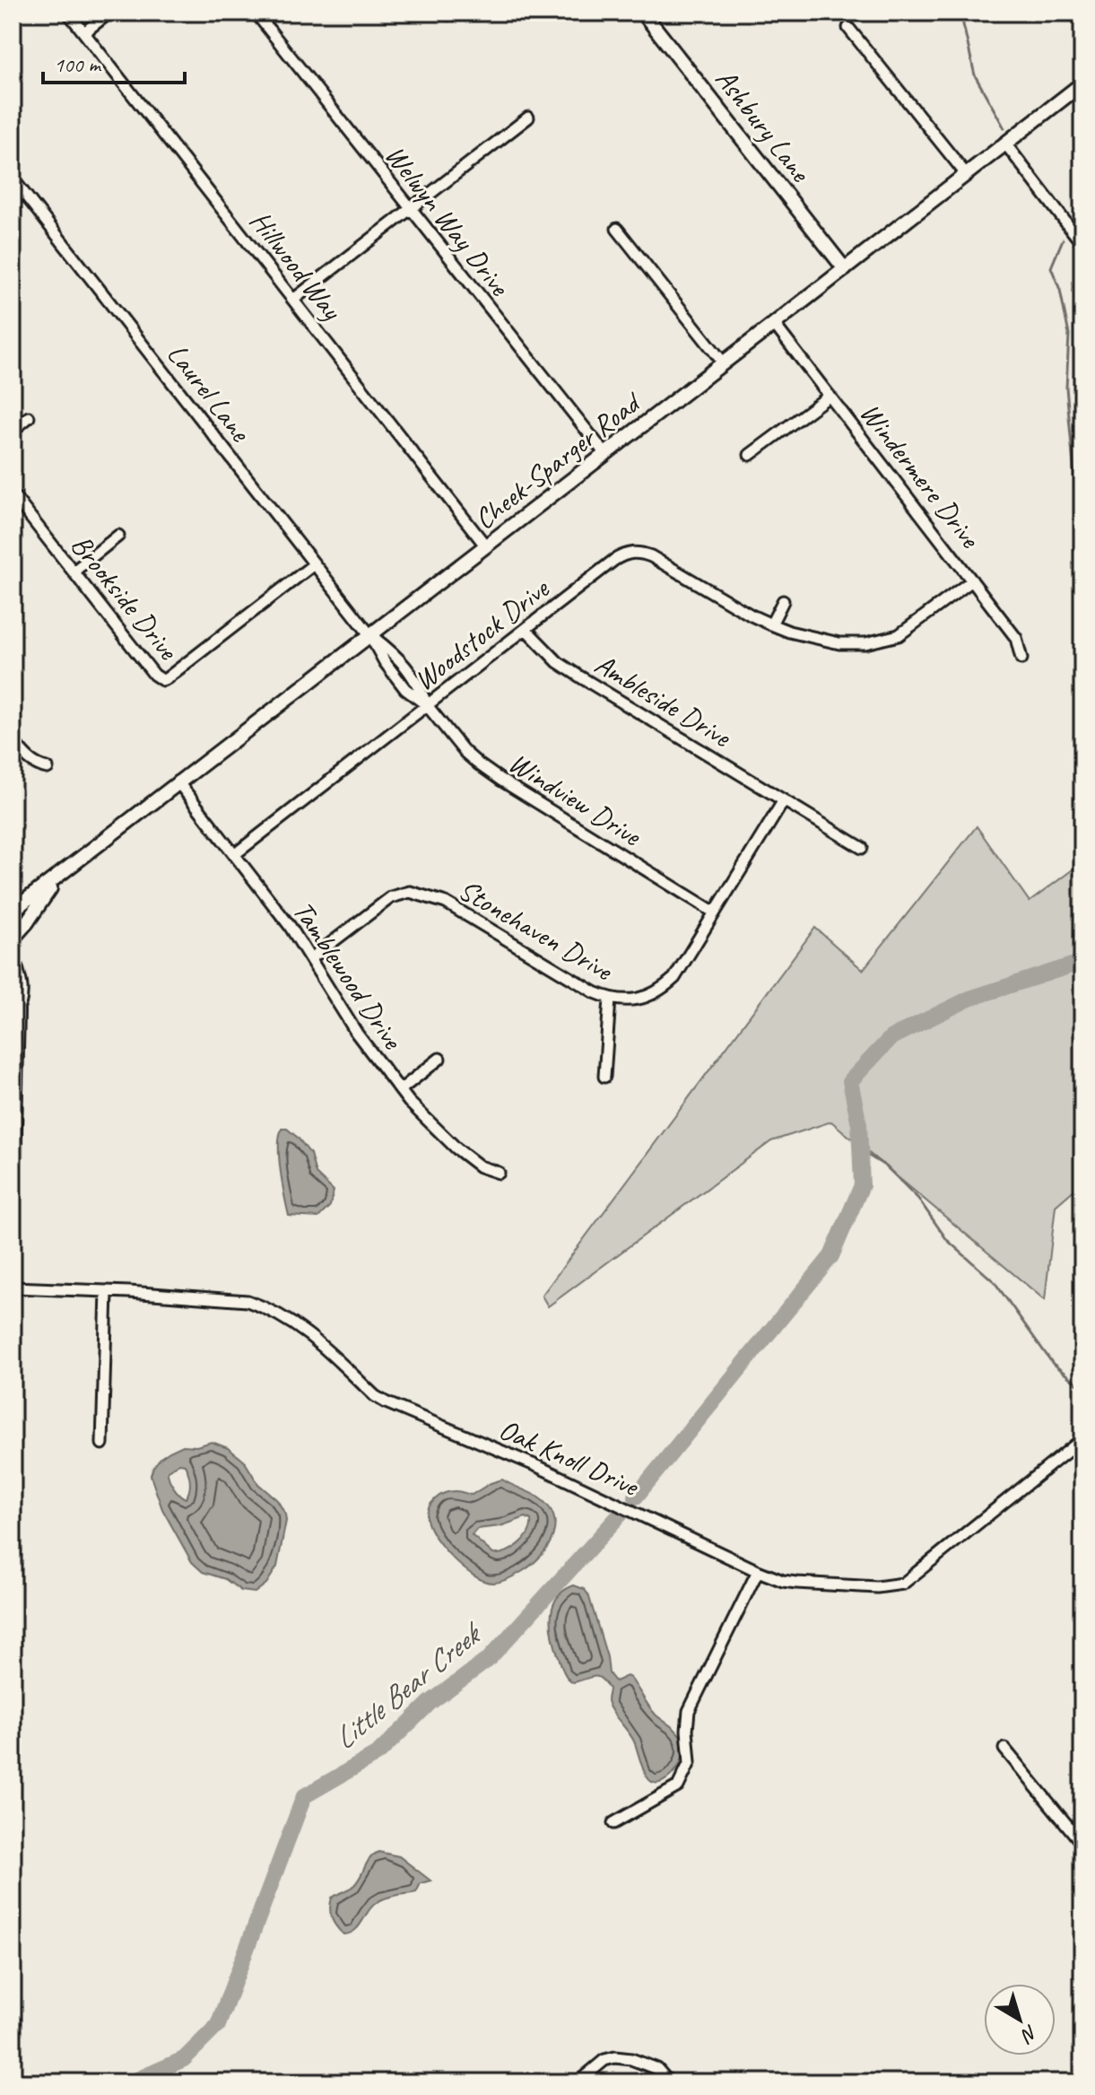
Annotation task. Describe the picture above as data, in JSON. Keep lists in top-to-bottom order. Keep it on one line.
{"streets":{"main road":["Ashbury Lane","Cheek-Sparger Road"],"street":["Welwyn Way Drive","Hillwood Way","Laurel Lane","Windermere Drive","Brookside Drive","Woodstock Drive","Ambleside Drive","Windview Drive","Stonehaven Drive","Tamblewood Drive","Oak Knoll Drive"]},"crossings":[["Ashbury Lane","Cheek-Sparger Road"],["Welwyn Way Drive","Cheek-Sparger Road"],["Hillwood Way","Cheek-Sparger Road"],["Laurel Lane","Cheek-Sparger Road"],["Laurel Lane","Brookside Drive"],["Laurel Lane","Windview Drive"],["Cheek-Sparger Road","Windermere Drive"],["Cheek-Sparger Road","Windview Drive"],["Cheek-Sparger Road","Tamblewood Drive"],["Windermere Drive","Woodstock Drive"],["Woodstock Drive","Ambleside Drive"],["Woodstock Drive","Windview Drive"],["Woodstock Drive","Tamblewood Drive"],["Ambleside Drive","Stonehaven Drive"],["Windview Drive","Stonehaven Drive"],["Stonehaven Drive","Tamblewood Drive"]],"water":["Little Bear Creek"],"scale_bar":"100 m","north":"bottom right"}
